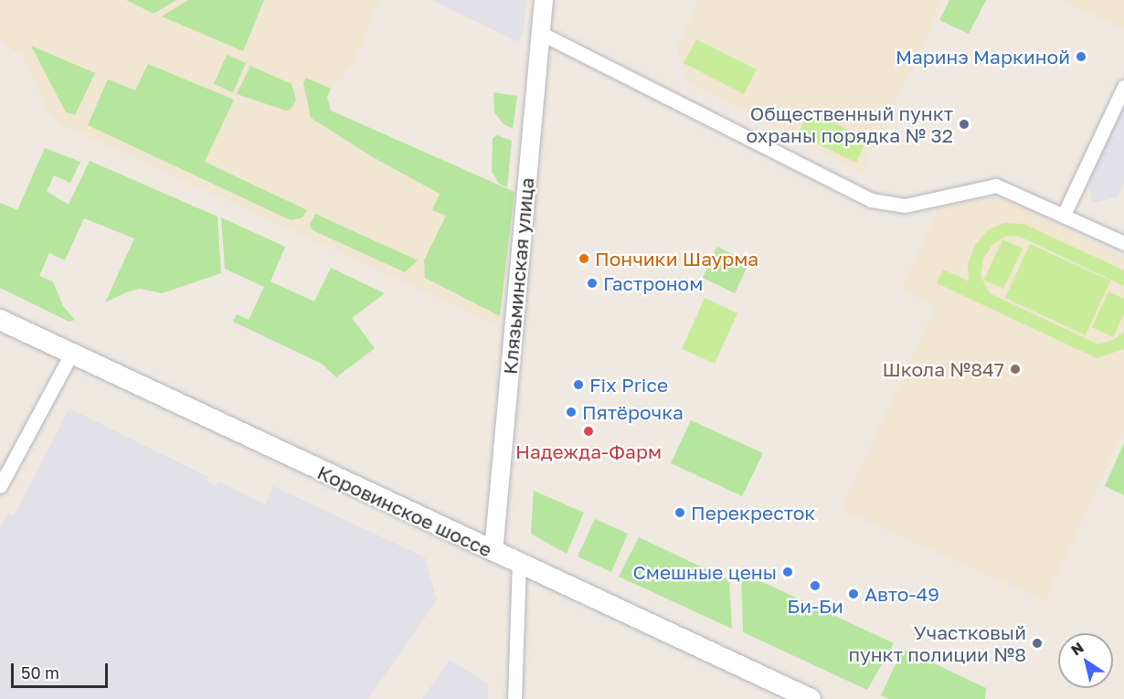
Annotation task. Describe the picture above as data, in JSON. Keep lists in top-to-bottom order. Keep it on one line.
{"streets":{"main road":["Коровинское шоссе"],"street":["Клязьминская улица"]},"crossings":[["Клязьминская улица","Коровинское шоссе"]],"places":["Маринэ Маркиной","Общественный пункт охраны порядка № 32","Пончики Шаурма","Гастроном","Школа №847","Fix Price","Пятёрочка","Надежда-Фарм","Перекресток","Смешные цены","Би-Би","Авто-49","Участковый пункт полиции №8"],"scale_bar":"50 m","north":"top left"}
